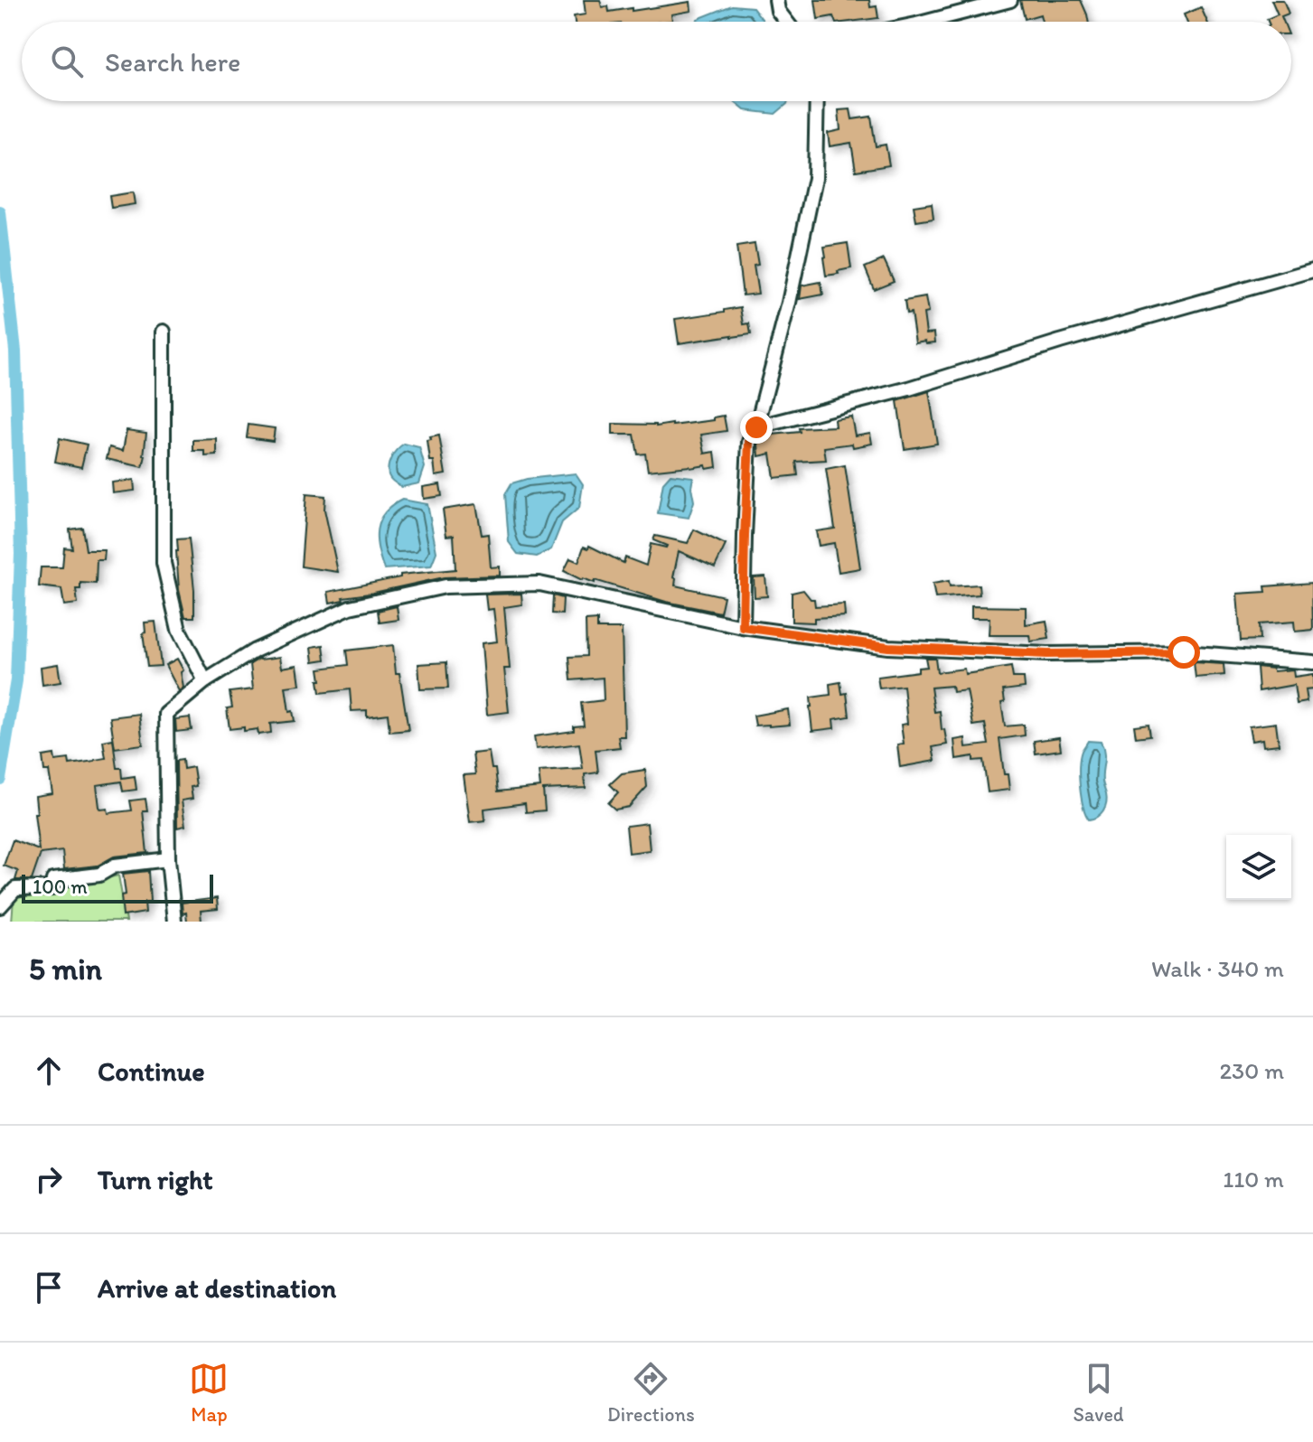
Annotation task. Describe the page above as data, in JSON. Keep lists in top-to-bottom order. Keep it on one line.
{"scale_bar":"100 m","page":{"search":"Search here","scale":"100 m","heading":["5 min","Walk · 340 m"],"list":[["Continue","230 m"],["Turn right","110 m"],"Arrive at destination"],"nav":["Map","Directions","Saved"]}}
